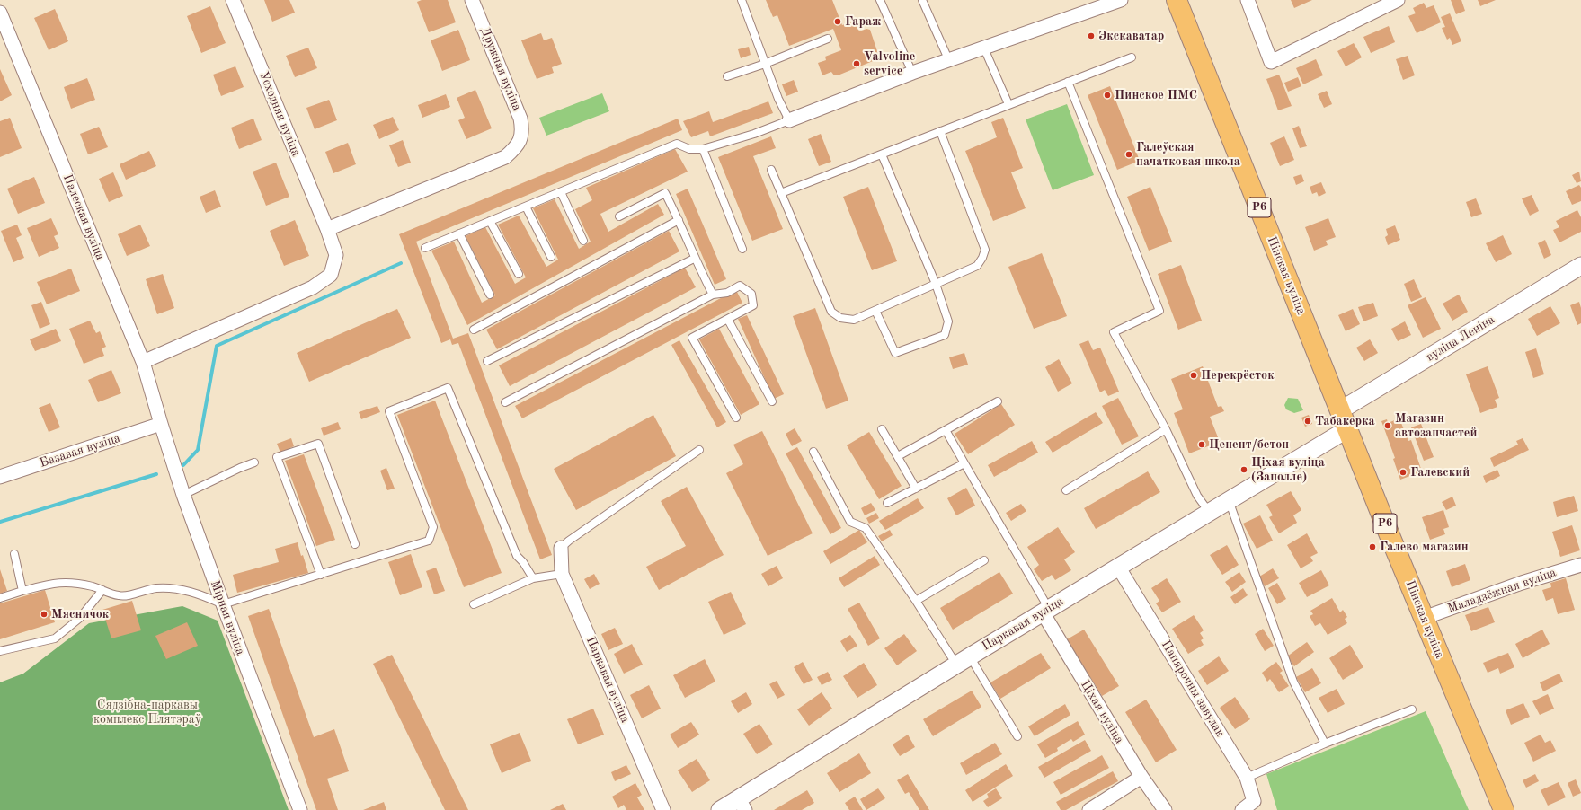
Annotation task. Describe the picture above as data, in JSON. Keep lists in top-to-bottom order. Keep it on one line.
{"streets":{"main road":["Р6","Пінская вуліца"],"street":["Дружная вуліца","Усходняя вуліца","Палеская вуліца","вуліца Леніна","Базавая вуліца","Маладзёжная вуліца","Мірная вуліца","Паркавая вуліца","Папярочны завулак","Ціхая вуліца"]},"crossings":[["Дружная вуліца","Усходняя вуліца"],["Усходняя вуліца","Палеская вуліца"],["Р6","Пінская вуліца"],["Р6","вуліца Леніна"],["Р6","Паркавая вуліца"],["Палеская вуліца","Базавая вуліца"],["Палеская вуліца","Мірная вуліца"],["Пінская вуліца","вуліца Леніна"],["Пінская вуліца","Маладзёжная вуліца"],["Пінская вуліца","Паркавая вуліца"],["Базавая вуліца","Мірная вуліца"],["Паркавая вуліца","Папярочны завулак"],["Паркавая вуліца","Ціхая вуліца"]],"parks":["Сядзібна-паркавы комплекс Плятэраў"],"places":["Гараж","Экскаватар","Valvoline service","Пинское ПМС","Галеўская пачатковая школа","Перекрёсток","Табакерка","Магазин автозапчастей","Ценент/бетон","Ціхая вуліца (Заполле)","Галевский","Галево магазин","Мясничок"]}
